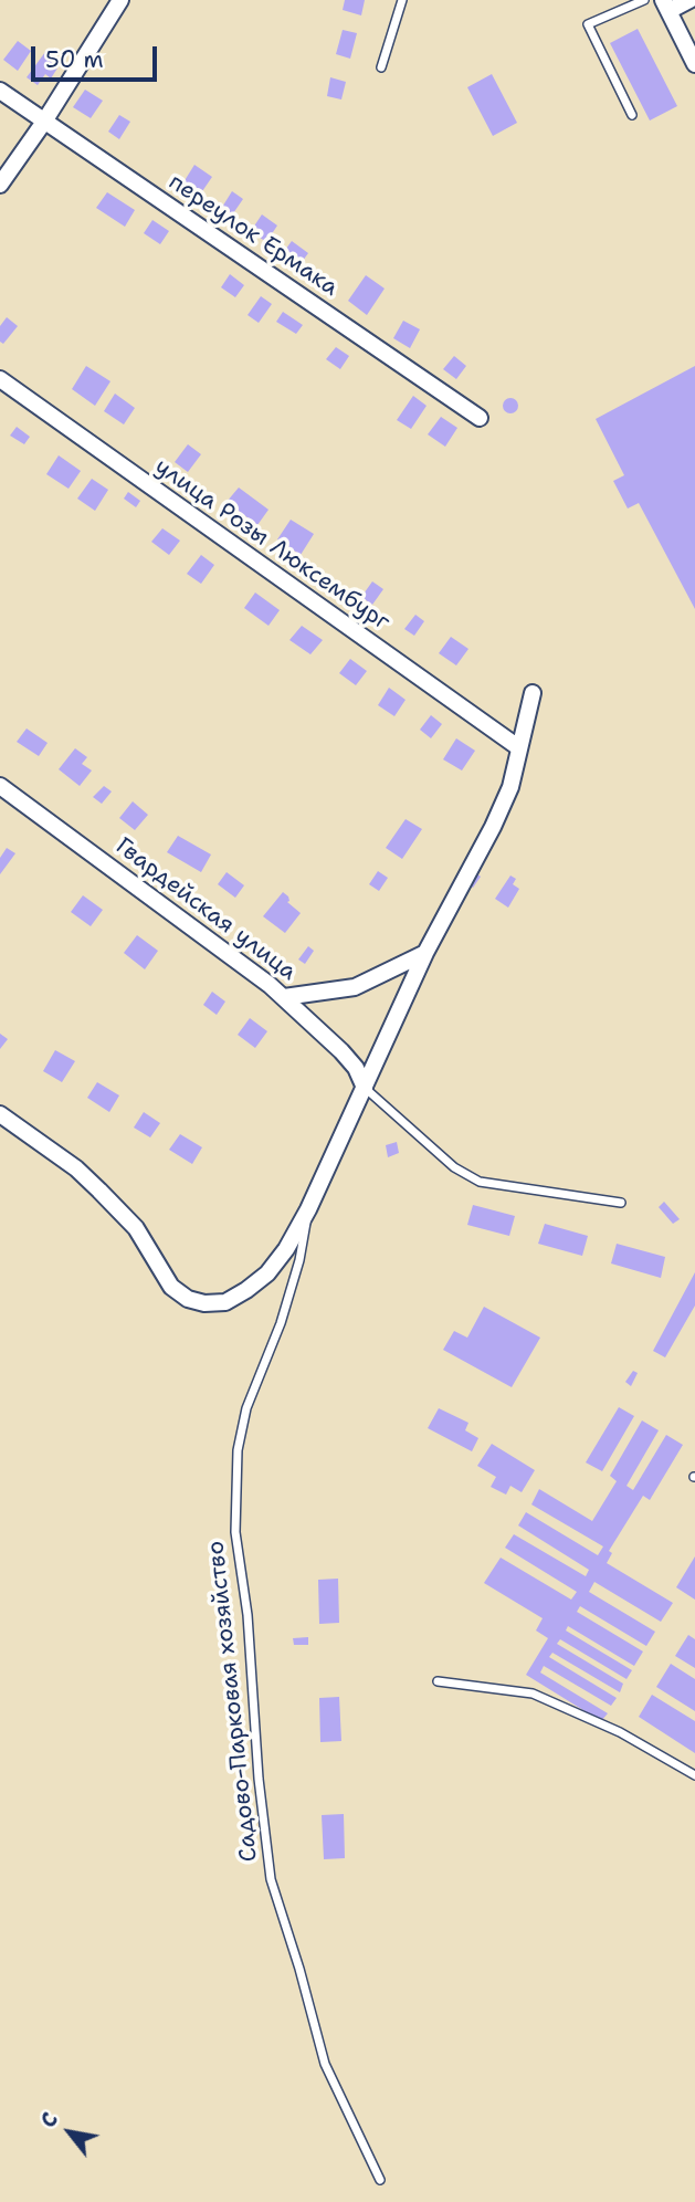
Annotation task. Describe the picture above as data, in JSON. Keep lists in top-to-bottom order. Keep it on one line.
{"streets":{"street":["переулок Ермака","улица Розы Люксембург","Гвардейская улица"],"lane":["Садово-Парковая хозяйство"]},"scale_bar":"50 m","north":"top left"}
